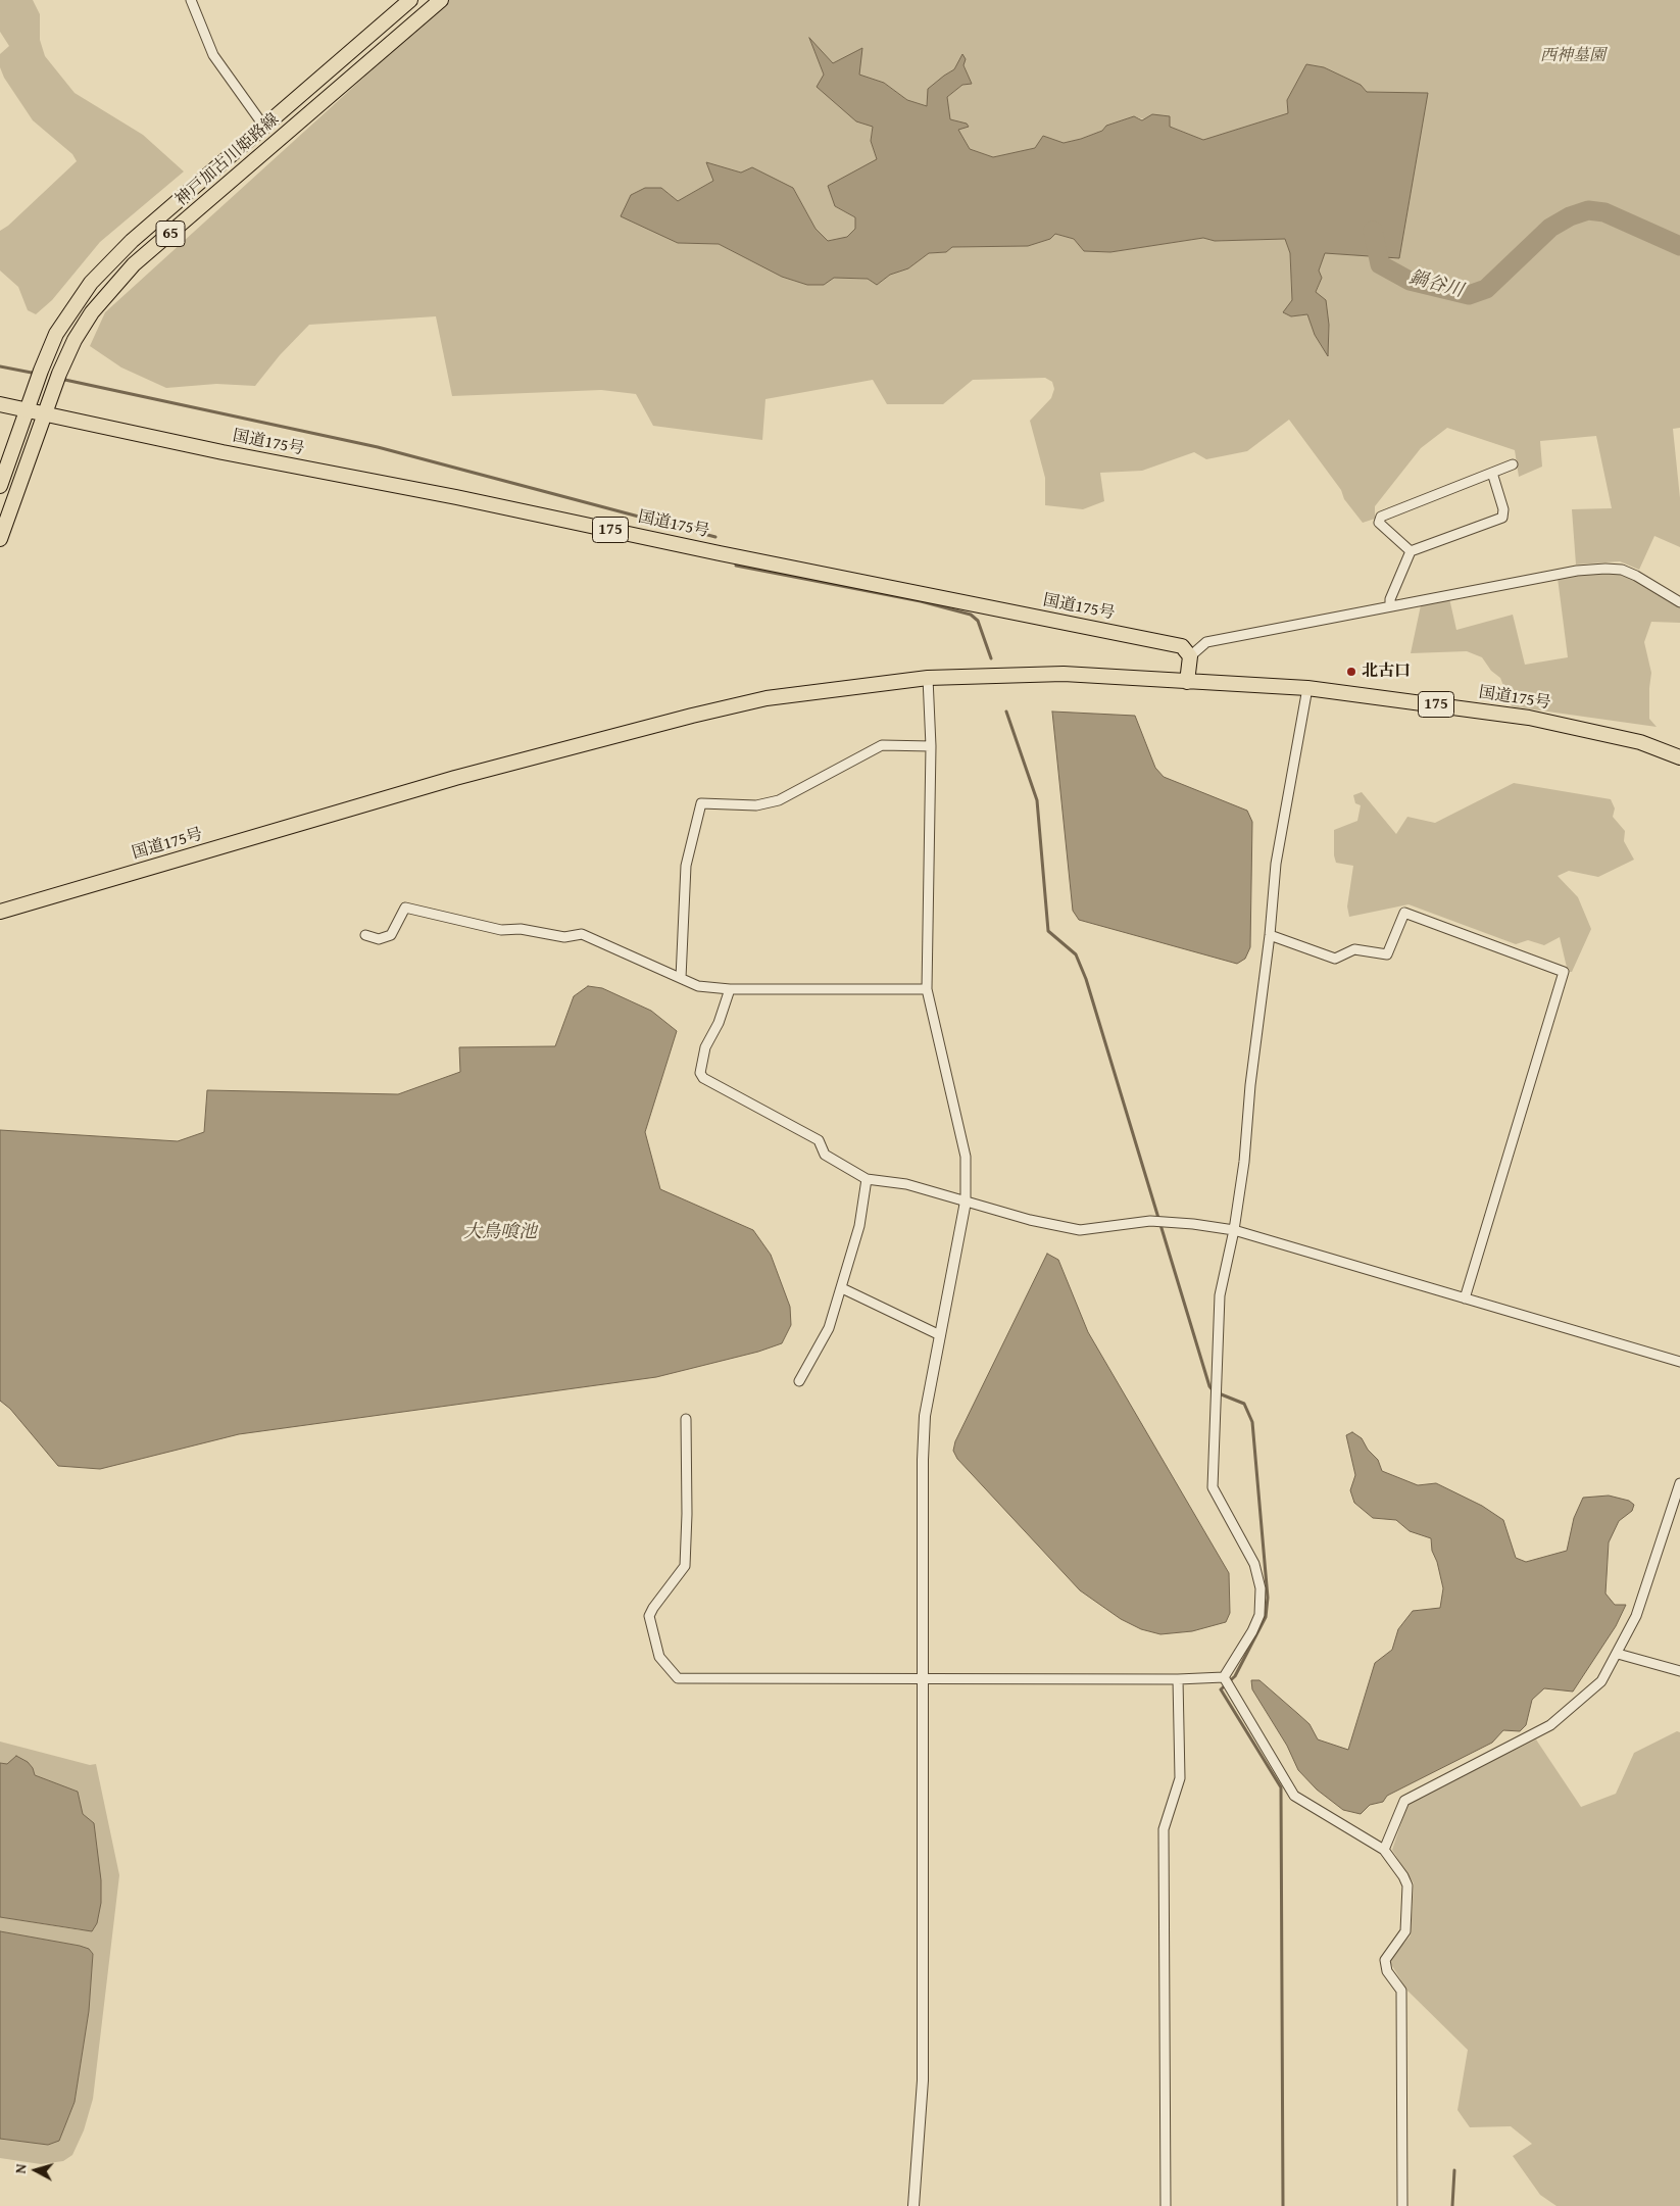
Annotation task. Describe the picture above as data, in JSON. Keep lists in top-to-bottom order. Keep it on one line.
{"streets":{"main road":["神戸加古川姫路線","65","国道175号","175"]},"crossings":[["神戸加古川姫路線","国道175号"]],"water":["鍋谷川","大鳥喰池"],"parks":["西神墓園"],"places":["北古口"],"north":"left"}
